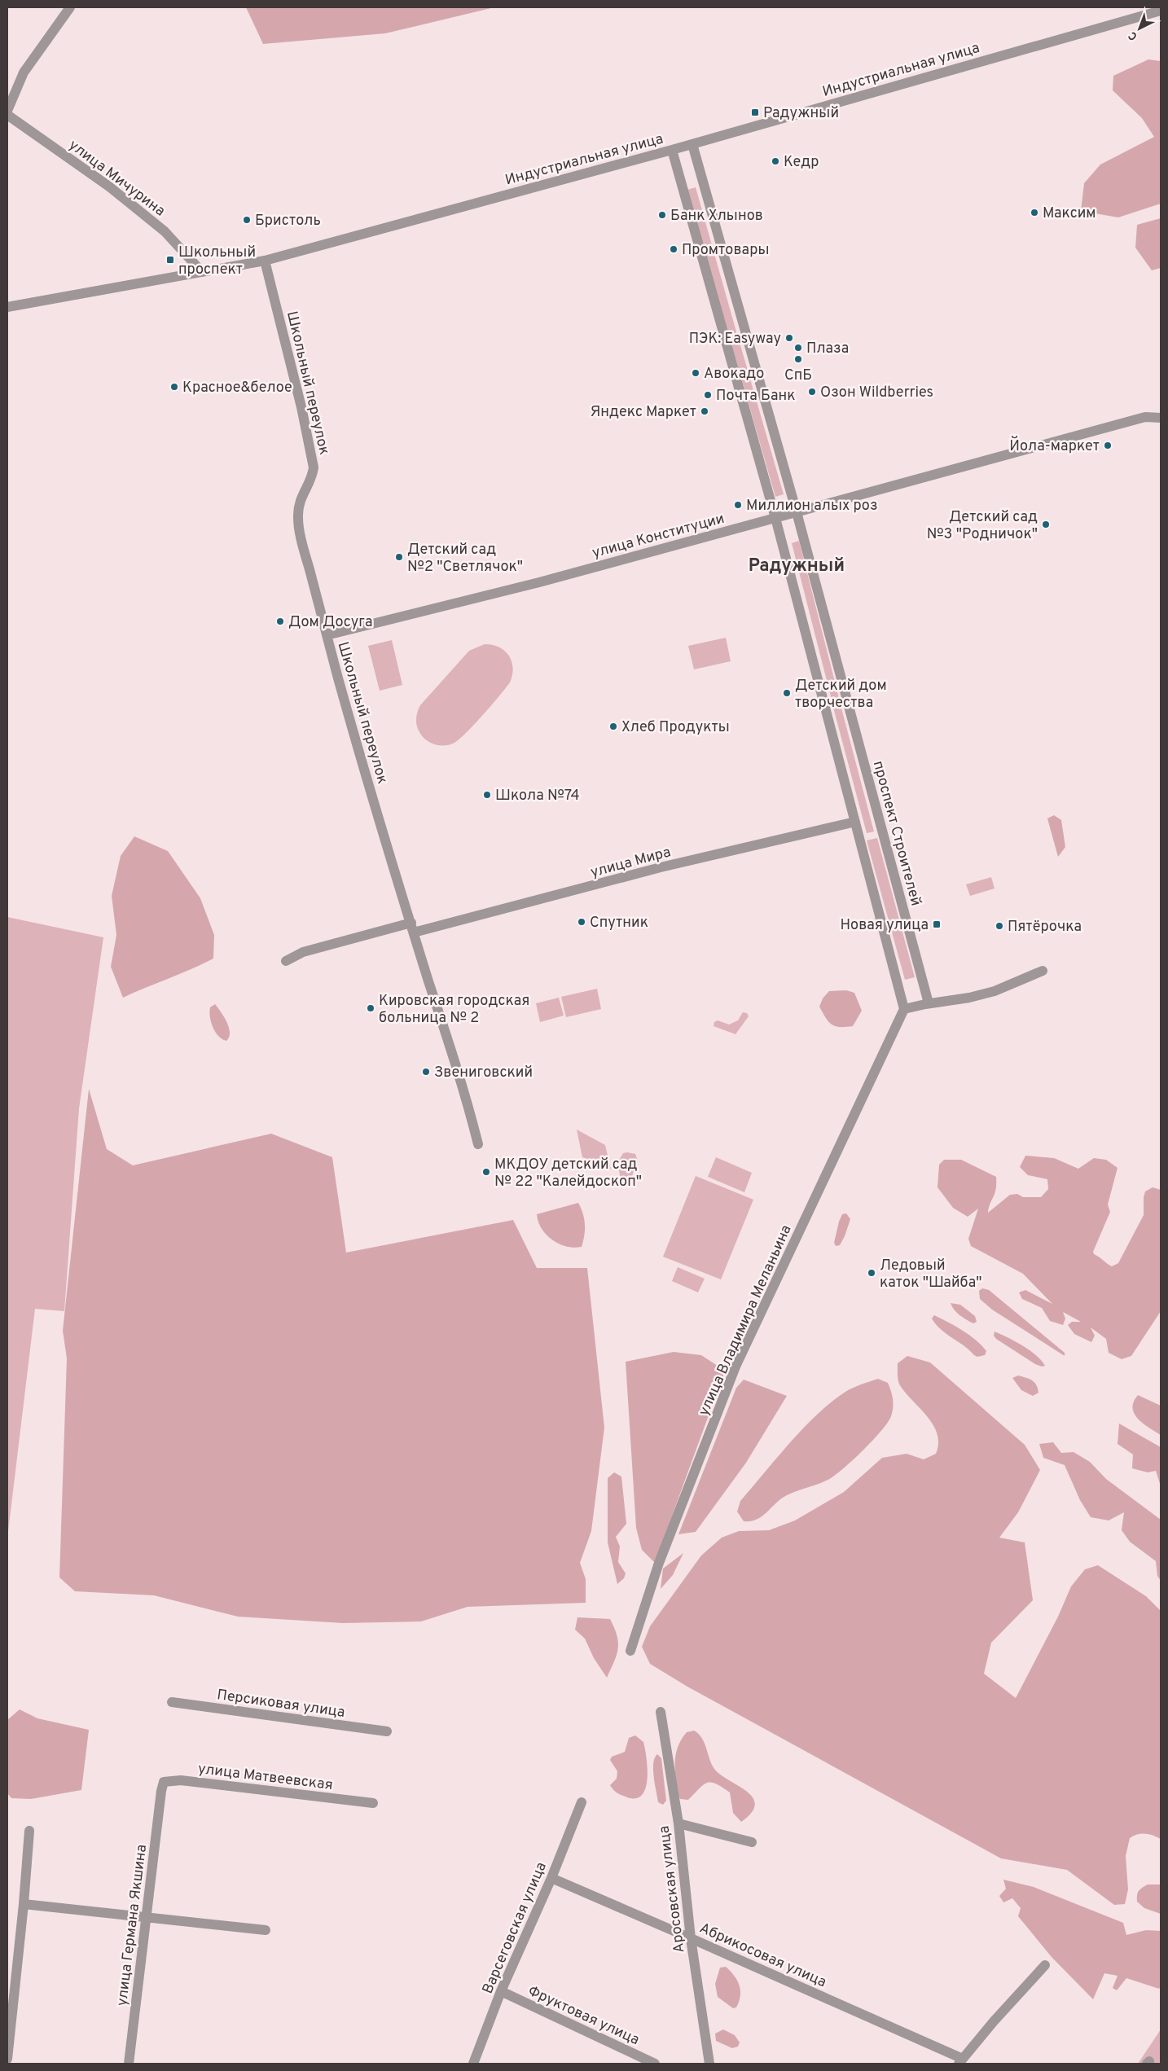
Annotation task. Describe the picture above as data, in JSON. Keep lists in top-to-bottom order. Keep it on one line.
{"streets":{"street":["Индустриальная улица","улица Мичурина","Школьный переулок","улица Конституции","проспект Строителей","улица Мира","улица Владимира Меланьина","Персиковая улица","улица Матвеевская","Аросовская улица","улица Германа Якшина","Варсеговская улица","Абрикосовая улица","Фруктовая улица"]},"crossings":[["Индустриальная улица","улица Мичурина"],["Индустриальная улица","Школьный переулок"],["Индустриальная улица","проспект Строителей"],["Школьный переулок","улица Конституции"],["Школьный переулок","улица Мира"],["улица Конституции","проспект Строителей"],["улица Матвеевская","улица Германа Якшина"],["Аросовская улица","Абрикосовая улица"],["Варсеговская улица","Абрикосовая улица"],["Варсеговская улица","Фруктовая улица"]],"districts":["Радужный"],"places":{"transit":["Радужный","Школьный проспект","Новая улица"],"other":["Кедр","Максим","Банк Хлынов","Бристоль","Промтовары","ПЭК: Easyway","Плаза","СпБ","Авокадо","Красное&белое","Озон Wildberries","Почта Банк","Яндекс Маркет","Йола-маркет","Миллион алых роз","Детский сад №3 \"Родничок\"","Детский сад №2 \"Светлячок\"","Дом Досуга","Детский дом творчества","Хлеб Продукты","Школа №74","Спутник","Пятёрочка","Кировская городская больница № 2","Звениговский","МКДОУ детский сад № 22 \"Калейдоскоп\"","Ледовый каток \"Шайба\""]},"north":"bottom left"}
